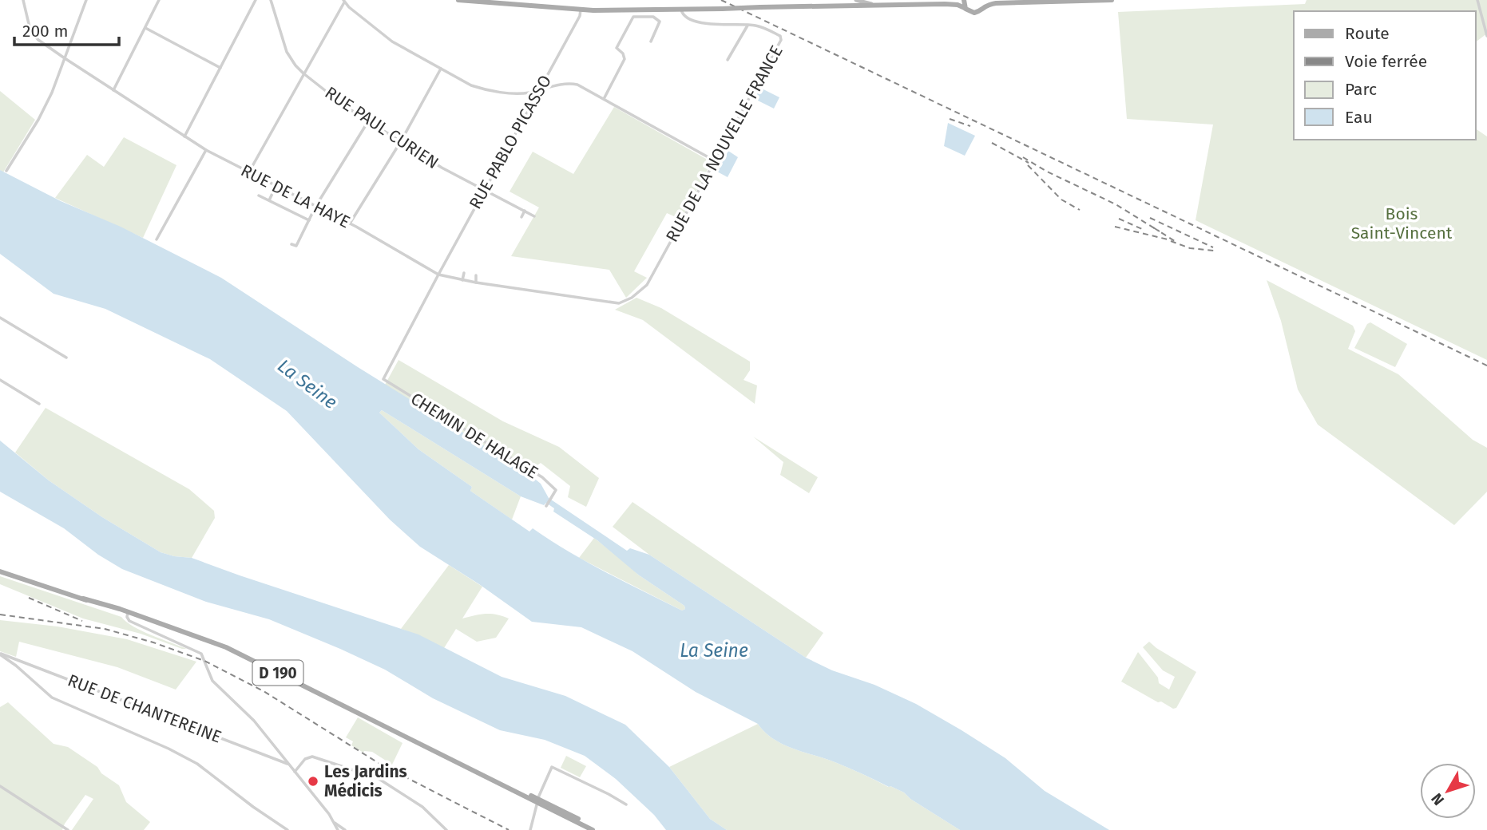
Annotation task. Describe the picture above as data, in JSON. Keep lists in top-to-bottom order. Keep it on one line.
{"streets":{"main road":["D 190"],"street":["RUE PAUL CURIEN","RUE PABLO PICASSO","RUE DE LA NOUVELLE FRANCE","RUE DE LA HAYE","CHEMIN DE HALAGE","RUE DE CHANTEREINE"]},"crossings":[["RUE PAUL CURIEN","RUE PABLO PICASSO"],["RUE PABLO PICASSO","RUE DE LA HAYE"],["RUE PABLO PICASSO","CHEMIN DE HALAGE"],["RUE DE LA NOUVELLE FRANCE","RUE DE LA HAYE"]],"water":["La Seine"],"parks":["Bois Saint-Vincent"],"places":["Les Jardins Médicis"],"legend":["Route","Voie ferrée","Parc","Eau"],"scale_bar":"200 m","north":"bottom left"}
